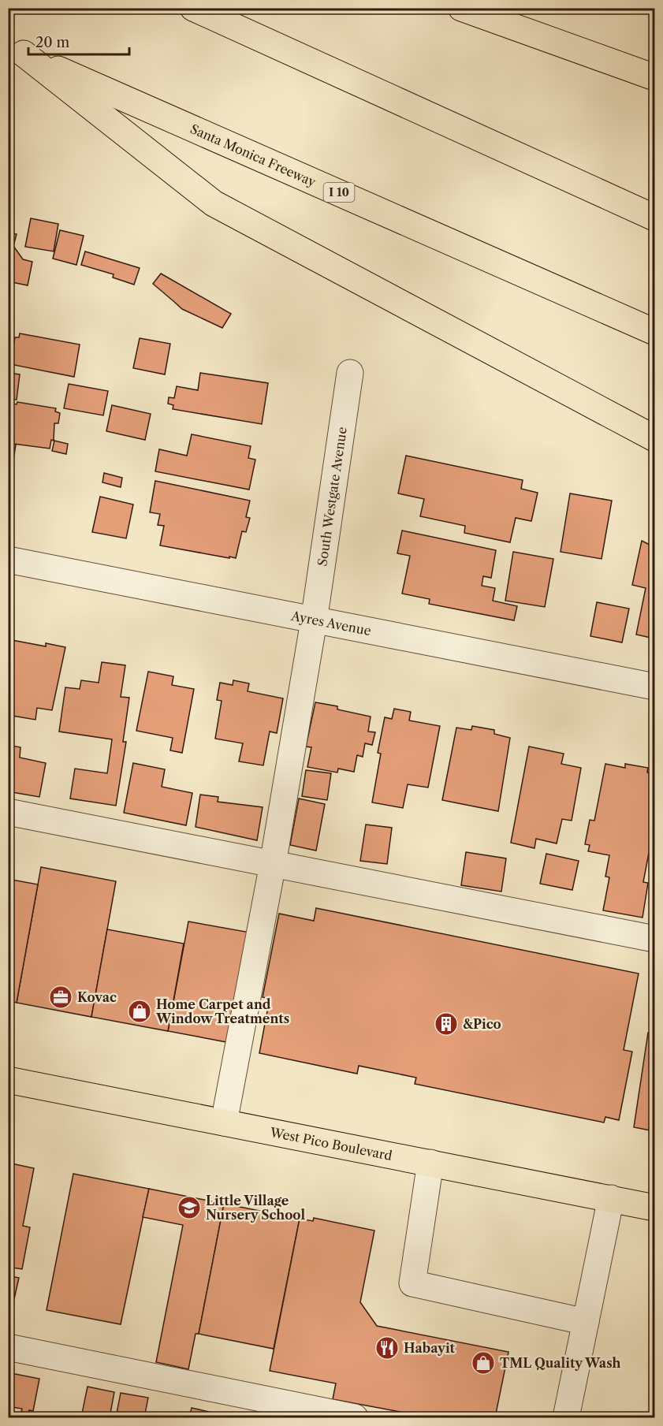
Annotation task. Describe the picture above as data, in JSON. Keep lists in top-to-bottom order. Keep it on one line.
{"streets":{"main road":["Santa Monica Freeway","I 10","West Pico Boulevard"],"street":["South Westgate Avenue","Ayres Avenue"]},"crossings":[["South Westgate Avenue","Ayres Avenue"],["South Westgate Avenue","West Pico Boulevard"]],"places":{"office":["Kovac"],"shop":["Home Carpet and Window Treatments","TML Quality Wash"],"building":["&Pico"],"school or university":["Little Village Nursery School"],"restaurant":["Habayit"]},"scale_bar":"20 m"}
